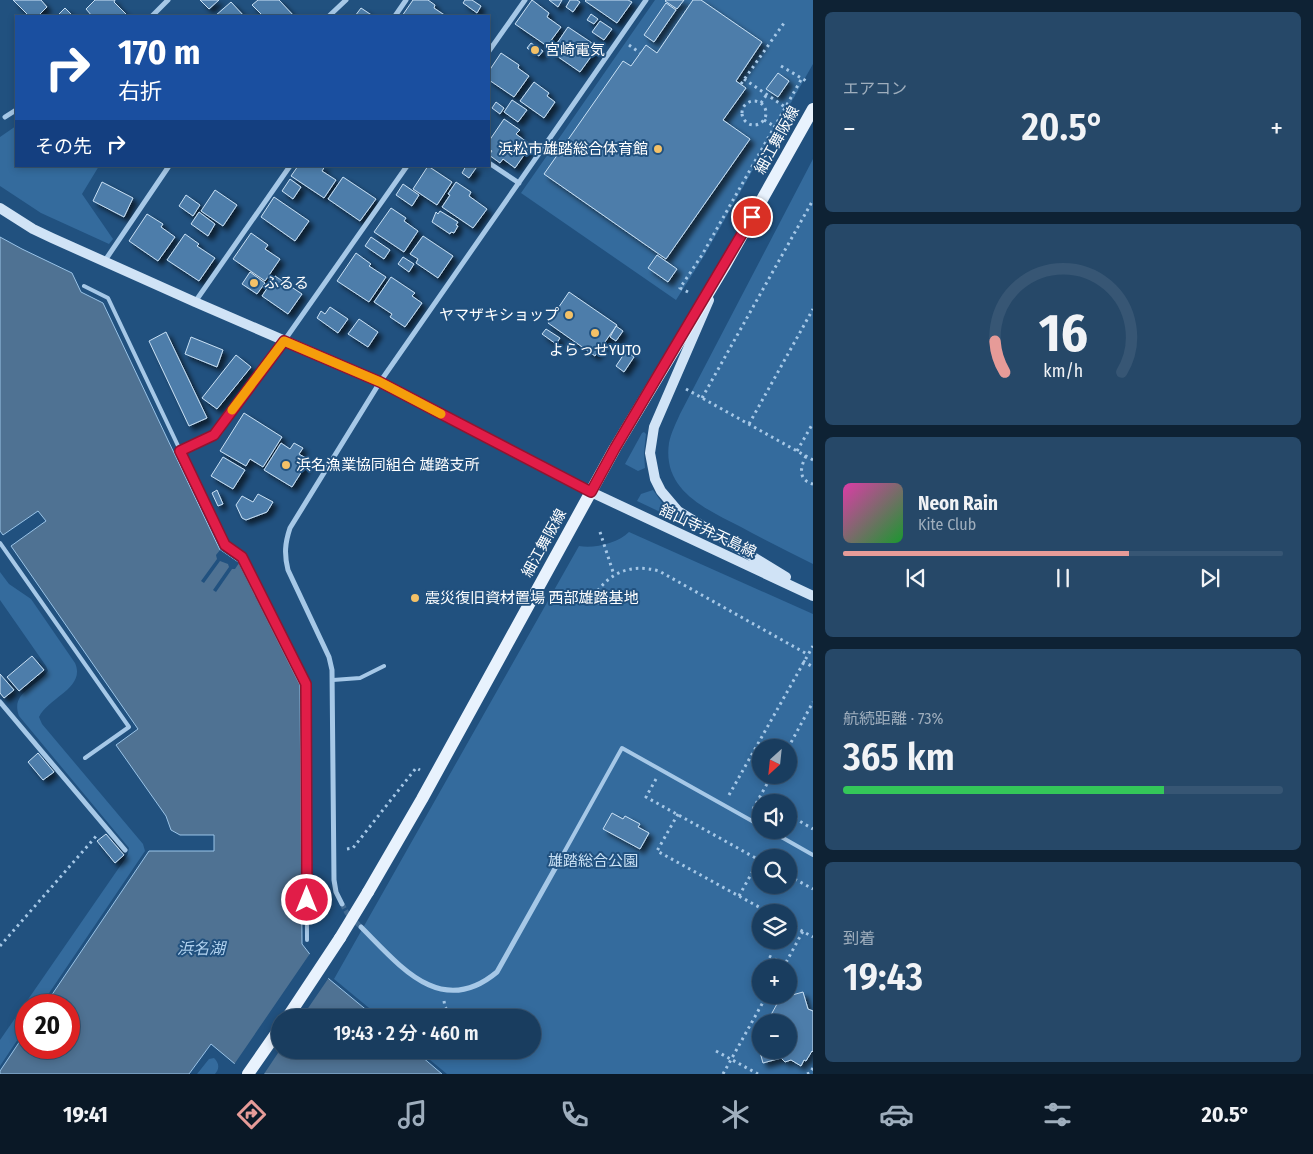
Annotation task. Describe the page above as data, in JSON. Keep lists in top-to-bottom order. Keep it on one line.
{"streets":{"main road":["細江舞阪線","舘山寺弁天島線"]},"crossings":[["細江舞阪線","舘山寺弁天島線"]],"water":["浜名湖"],"parks":["雄踏総合公園"],"places":["宮崎電気","浜松市雄踏総合体育館","ふるる","ヤマザキショップ","よらっせYUTO","浜名漁業協同組合 雄踏支所","震災復旧資材置場 西部雄踏基地"],"north":"bottom left","page":{"tile":["エアコン",["航続距離 · 73%","365 km"],["到着","19:43"]],"turn":["170 m","右折"],"heat":["−","20.5°","+"],"then":"その先","song":["Neon Rain","Kite Club"],"map_buttons":["+","−"],"limit":"20","trip":"19:43 · 2 分 · 460 m","tabs":["19:41","20.5°"],"gauge":["16","km/h"]}}
